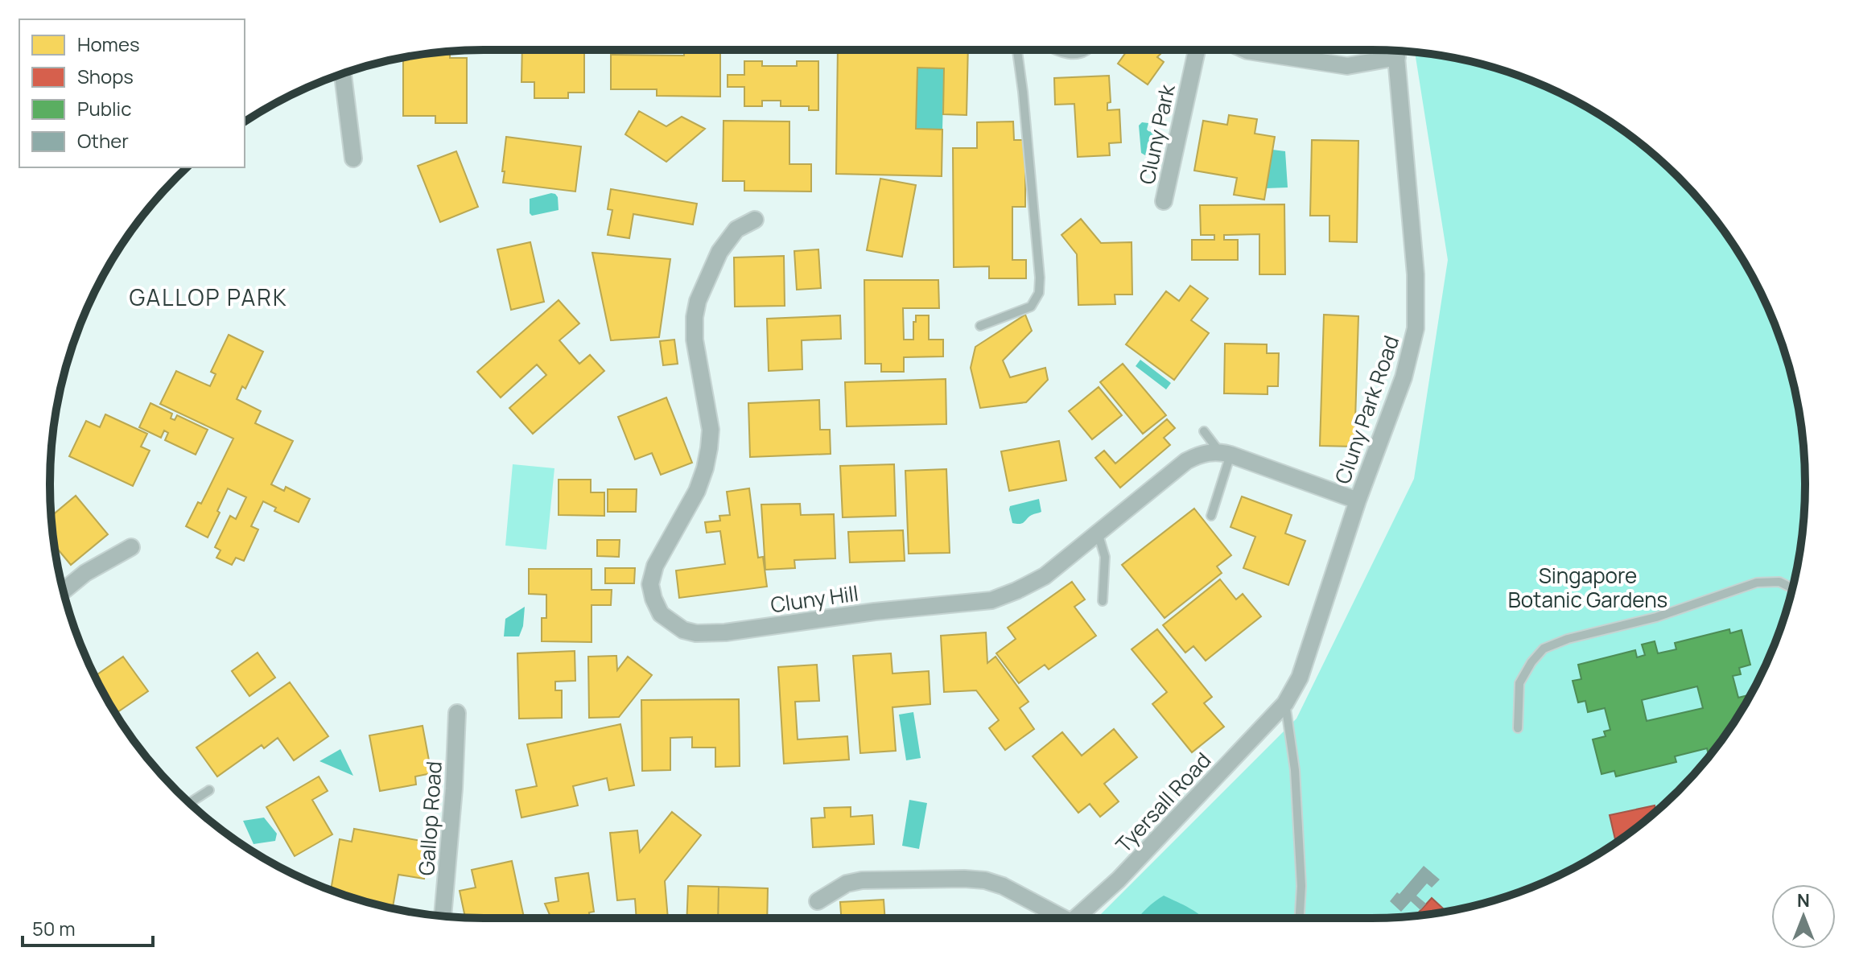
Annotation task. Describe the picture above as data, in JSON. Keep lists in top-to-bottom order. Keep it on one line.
{"streets":{"street":["Cluny Park","Cluny Park Road","Cluny Hill","Tyersall Road","Gallop Road"]},"crossings":[["Cluny Park Road","Tyersall Road"]],"districts":["GALLOP PARK"],"parks":["Singapore Botanic Gardens"],"legend":["Homes","Shops","Public","Other"],"scale_bar":"50 m","north":"top"}
